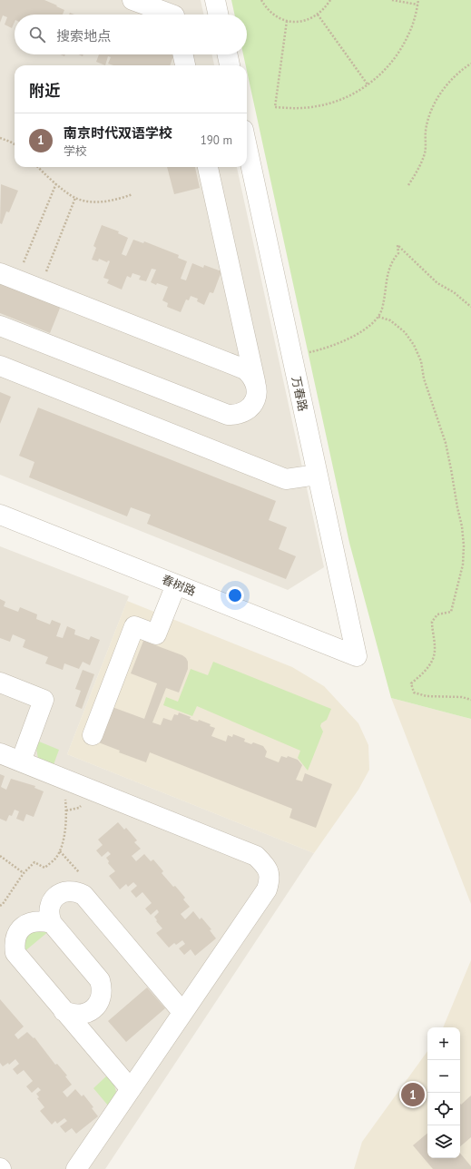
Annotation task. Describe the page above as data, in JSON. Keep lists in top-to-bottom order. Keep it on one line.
{"streets":{"street":["万春路","春树路"]},"crossings":[["万春路","春树路"]],"page":{"search":"搜索地点","heading":"附近","list":[{"mark":"1","name":"南京时代双语学校","note":"学校","value":"190 m"}],"map_buttons":["+","−"],"pins":"1"}}
